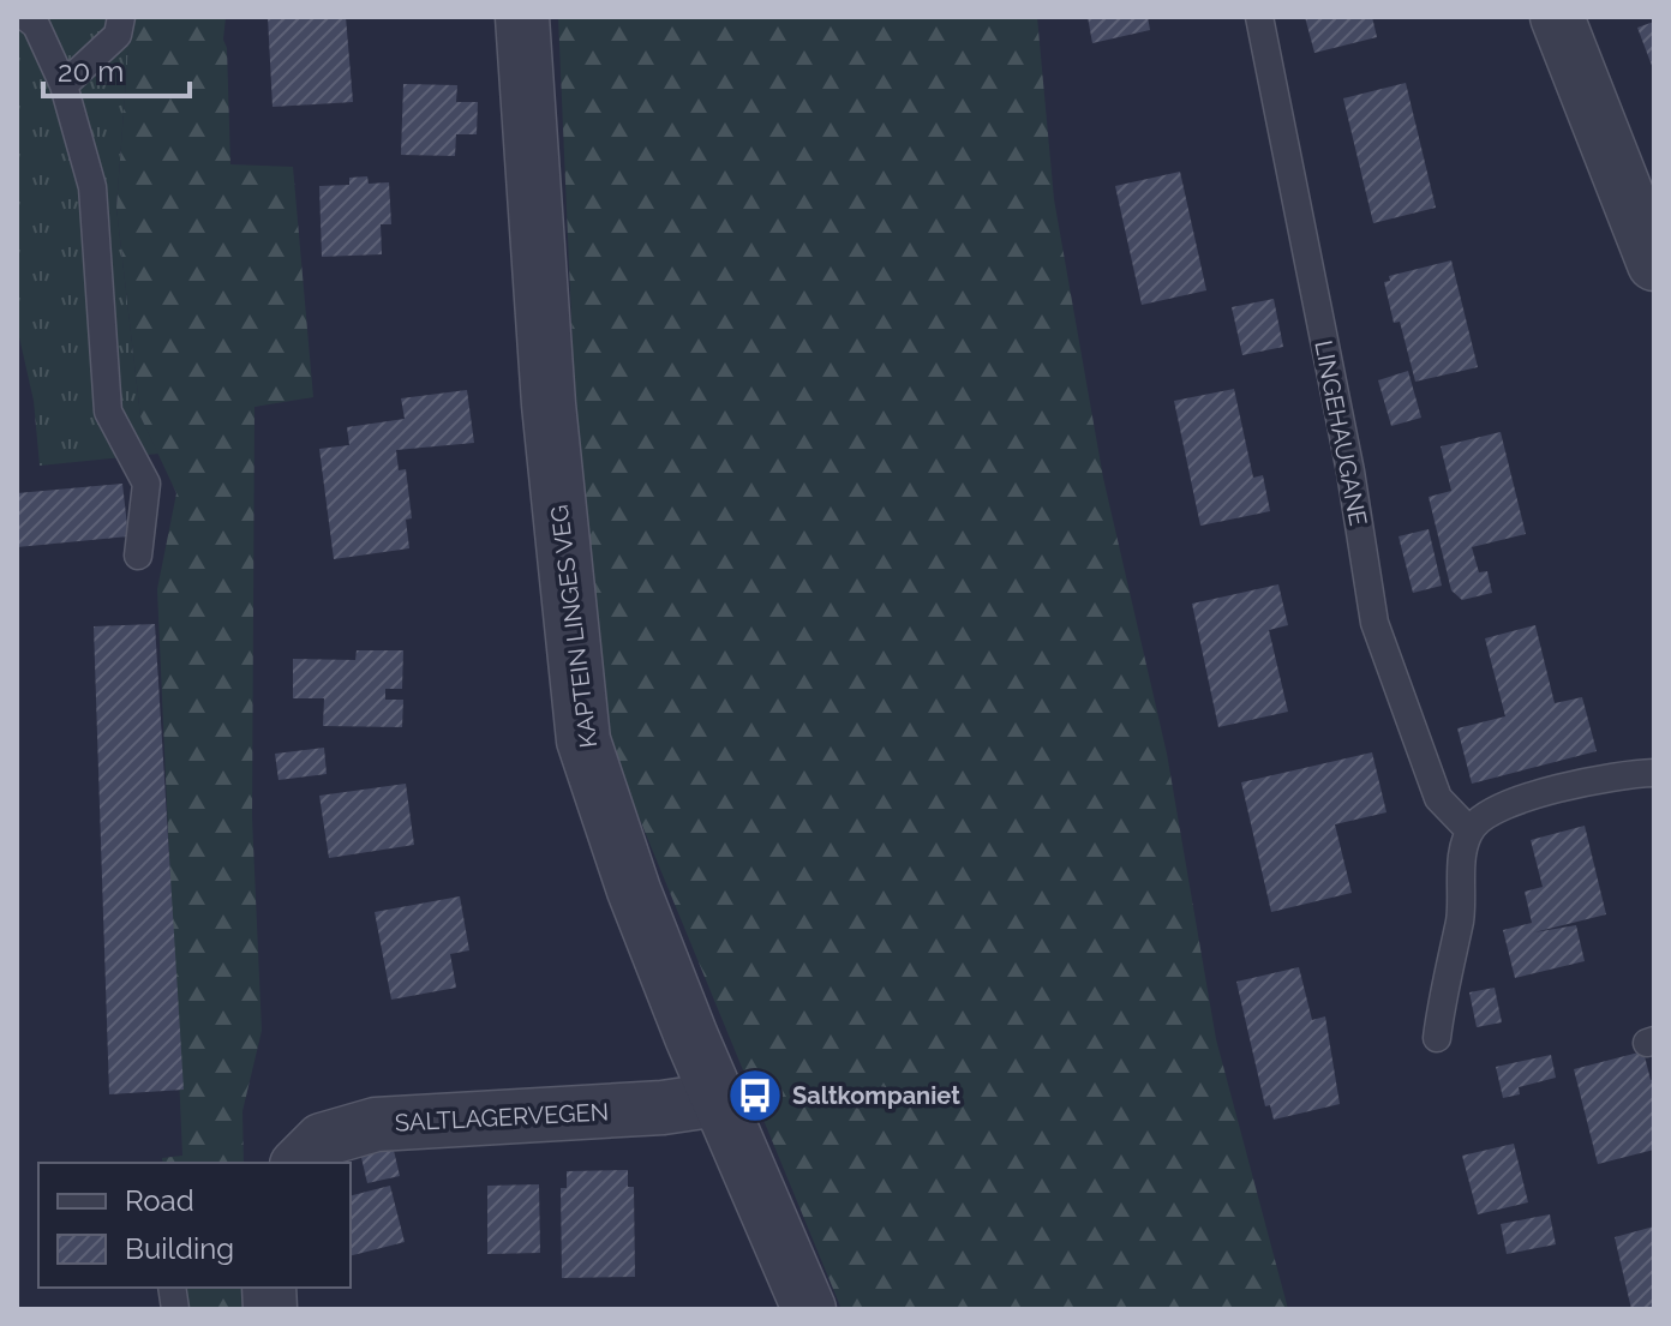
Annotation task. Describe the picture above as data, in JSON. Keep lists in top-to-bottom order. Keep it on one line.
{"streets":{"street":["KAPTEIN LINGES VEG","SALTLAGERVEGEN"],"lane":["LINGEHAUGANE"]},"crossings":[["KAPTEIN LINGES VEG","SALTLAGERVEGEN"]],"places":{"bus stop":["Saltkompaniet"]},"legend":["Road","Building"],"scale_bar":"20 m"}
